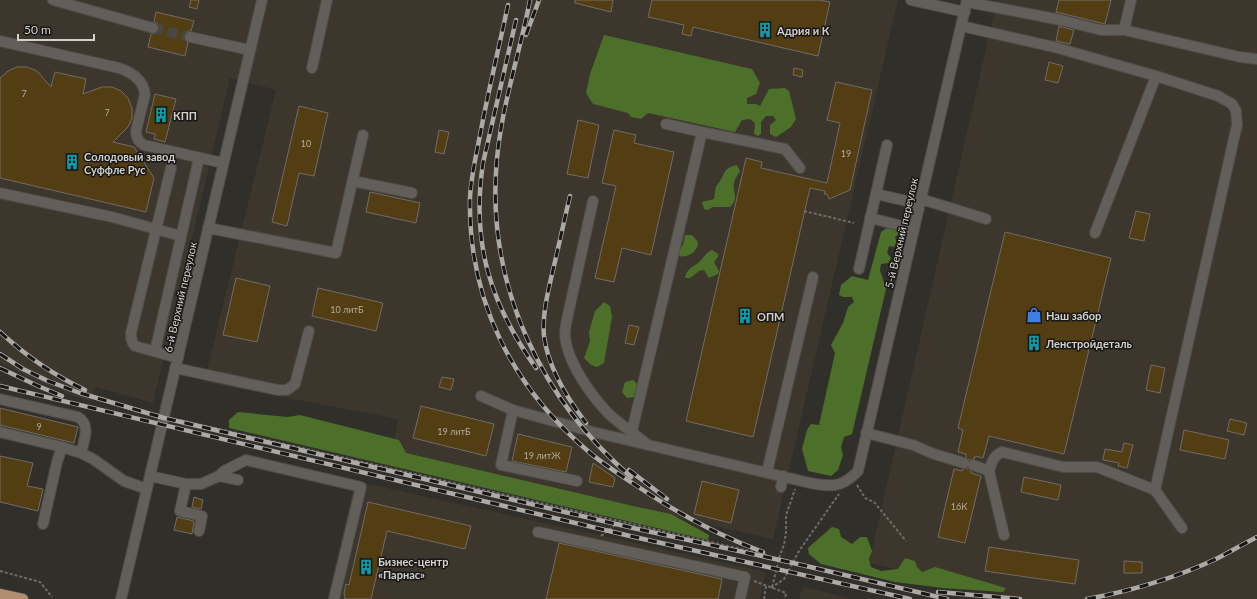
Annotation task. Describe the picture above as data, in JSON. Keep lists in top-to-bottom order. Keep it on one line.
{"streets":{"street":["5-й Верхний переулок","6-й Верхний переулок"]},"places":{"building":["Адрия и К","КПП","Солодовый завод Суффле Рус","ОПМ","Ленстройдеталь","Бизнес-центр «Парнас»"],"shop":["Наш забор"]},"house_numbers":["7","7","10","19","10 литБ","9","19 литБ","19 литЖ","16К"],"scale_bar":"50 m"}
